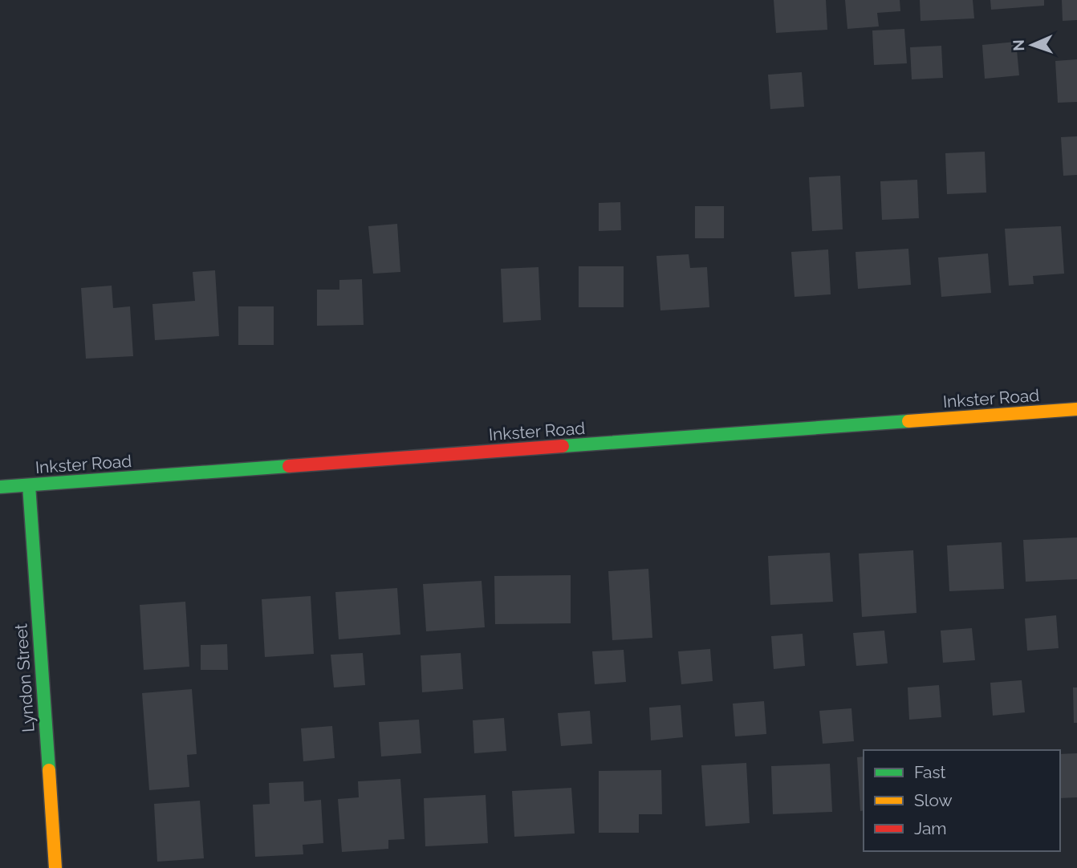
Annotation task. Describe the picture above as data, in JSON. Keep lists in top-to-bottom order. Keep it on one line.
{"streets":{"main road":["Inkster Road","Lyndon Street"]},"crossings":[["Inkster Road","Lyndon Street"]],"legend":["Fast","Slow","Jam"],"north":"left"}
